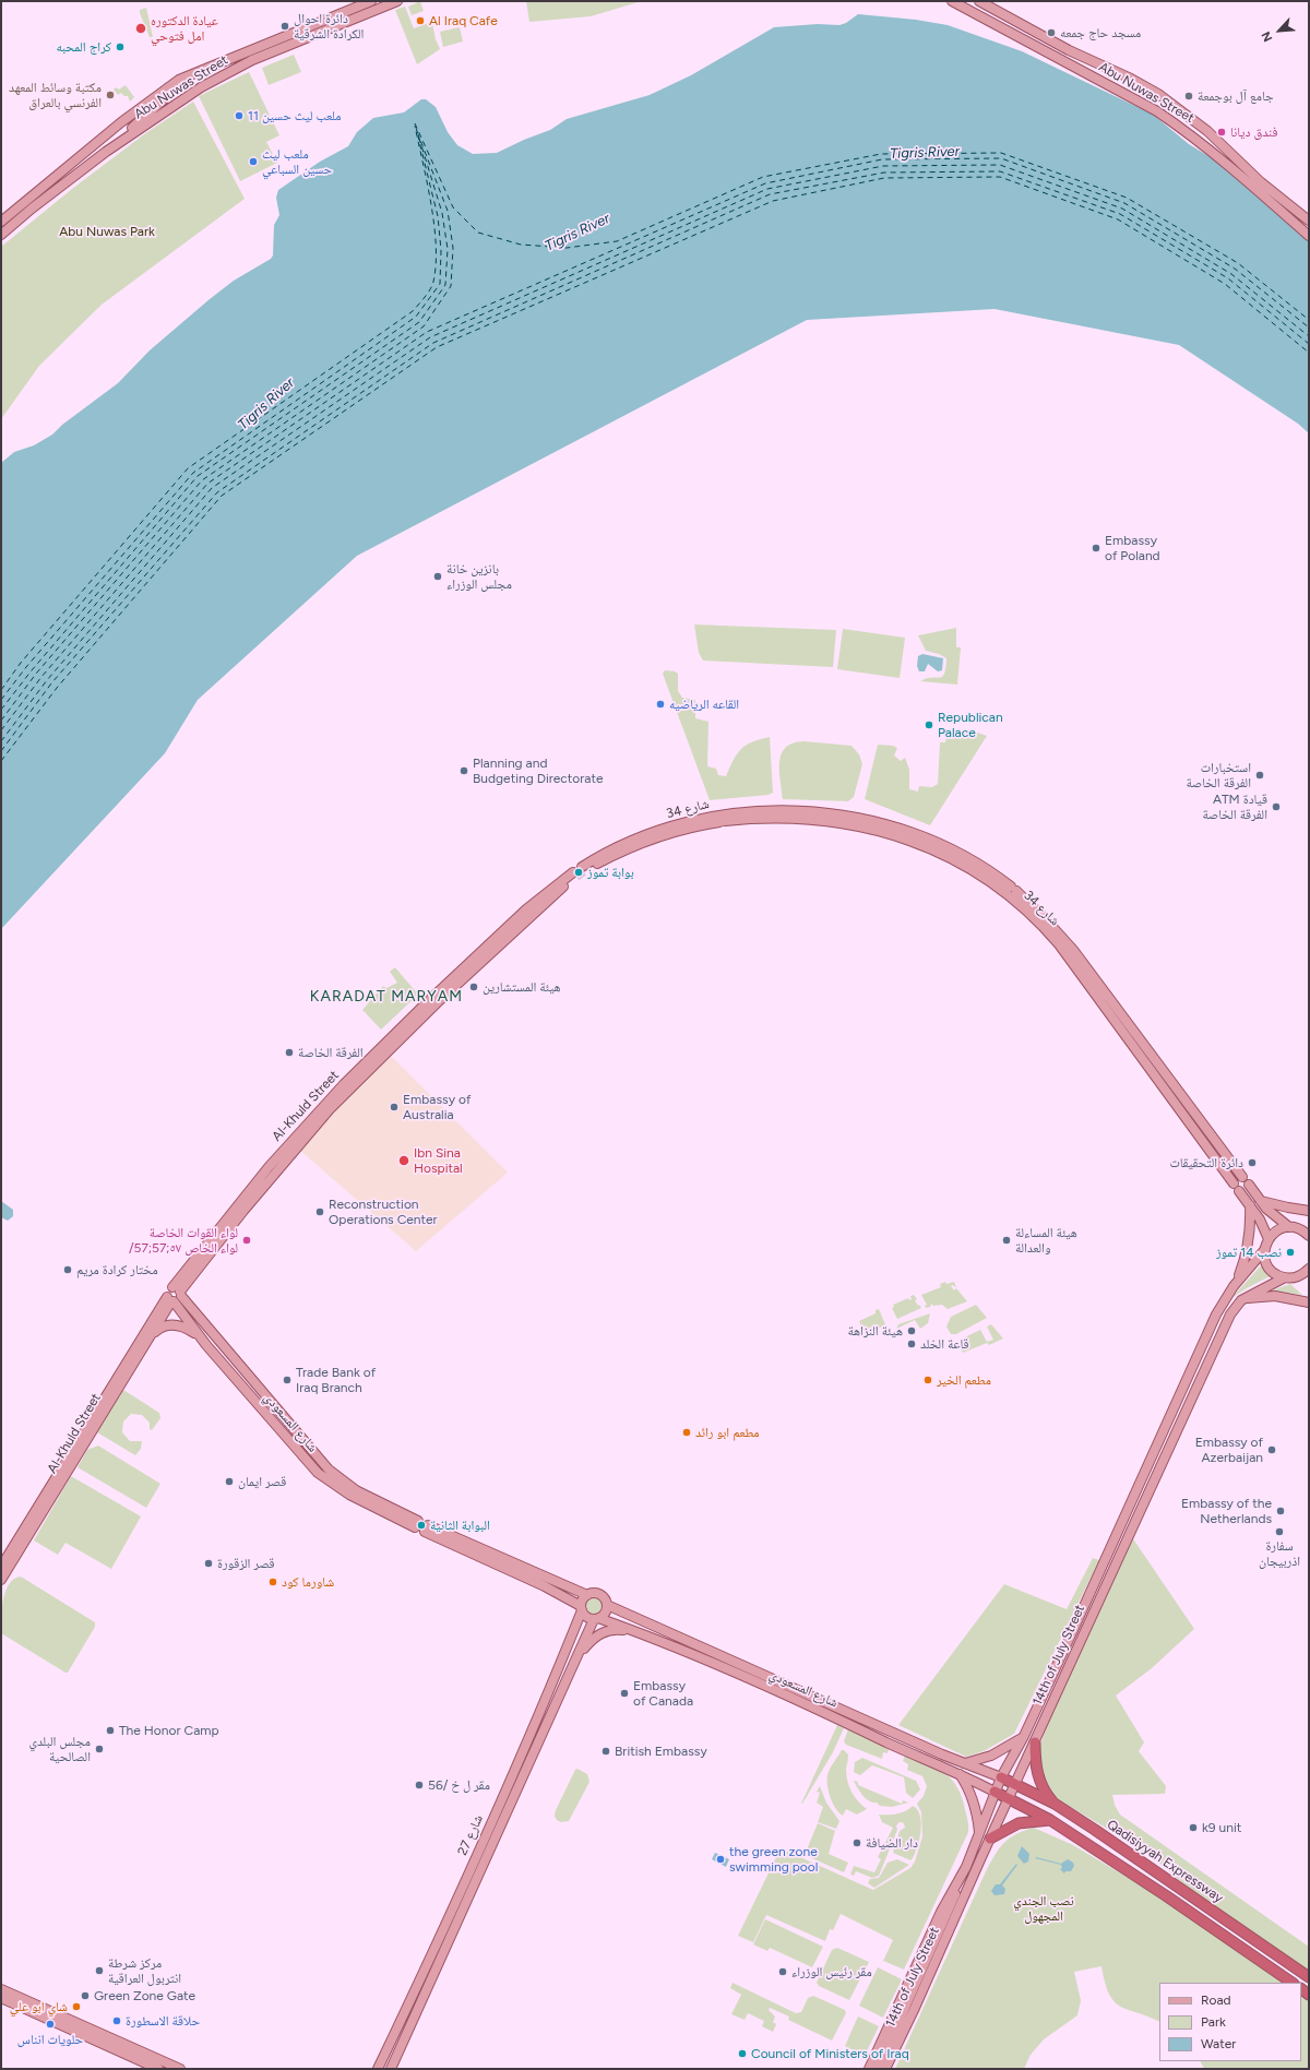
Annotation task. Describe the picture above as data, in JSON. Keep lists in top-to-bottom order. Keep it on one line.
{"streets":{"highway":["Qadisiyyah Expressway"],"main road":["Abu Nuwas Street","شارع 34","Al-Khuld Street","شارع المسعودي","14th of July Street","شارع 27"]},"crossings":[["Al-Khuld Street","شارع المسعودي"],["شارع المسعودي","14th of July Street"],["شارع المسعودي","شارع 27"],["شارع المسعودي","Qadisiyyah Expressway"],["14th of July Street","Qadisiyyah Expressway"]],"districts":["KARADAT MARYAM"],"water":["Tigris River"],"parks":["Abu Nuwas Park","نصب الجندي المجهول"],"places":["Al Iraq Cafe","دائرة احوال الكرادة الشرقية","عيادة الدكتوره امل فتوحي","مسجد حاج جمعه","كراج المحبه","مكتبة وسائط المعهد الفرنسي بالعراق","جامع آل بوجمعة","ملعب ليث حسين 11","فندق ديانا","ملعب ليث حسين السباعي","Embassy of Poland","بانزين خانة مجلس الوزراء","القاعه الرياضيه","Republican Palace","Planning and Budgeting Directorate","استخبارات الفرقة الخاصة","ATM قيادة الفرقة الخاصة","بوابة تموز","هيئة المستشارين","الفرقة الخاصة","Embassy of Australia","Ibn Sina Hospital","دائرة التحقيقات","Reconstruction Operations Center","لواء القوات الخاصة /57;لواء الخاص ٥٧;57","هيئة المساءلة والعدالة","نصب 14 تموز","مختار كرادة مريم","هيئة النزاهة","قاعة الخلد","Trade Bank of Iraq Branch","مطعم الخير","مطعم ابو رائد","Embassy of Azerbaijan","قصر ايمان","Embassy of the Netherlands","البوابة الثانية","سفارة اذربيجان","قصر الزقورة","شاورما كود","Embassy of Canada","The Honor Camp","مجلس البلدي الصالحية","British Embassy","مقر ل خ /56","k9 unit","دار الضيافة","the green zone swimming pool","مركز شرطة انتربول العراقية","مقر رئيس الوزراء","Green Zone Gate","شاي ابو علي","حلاقة الاسطورة","حلويات انناس","Council of Ministers of Iraq"],"legend":["Road","Park","Water"],"north":"bottom left"}
